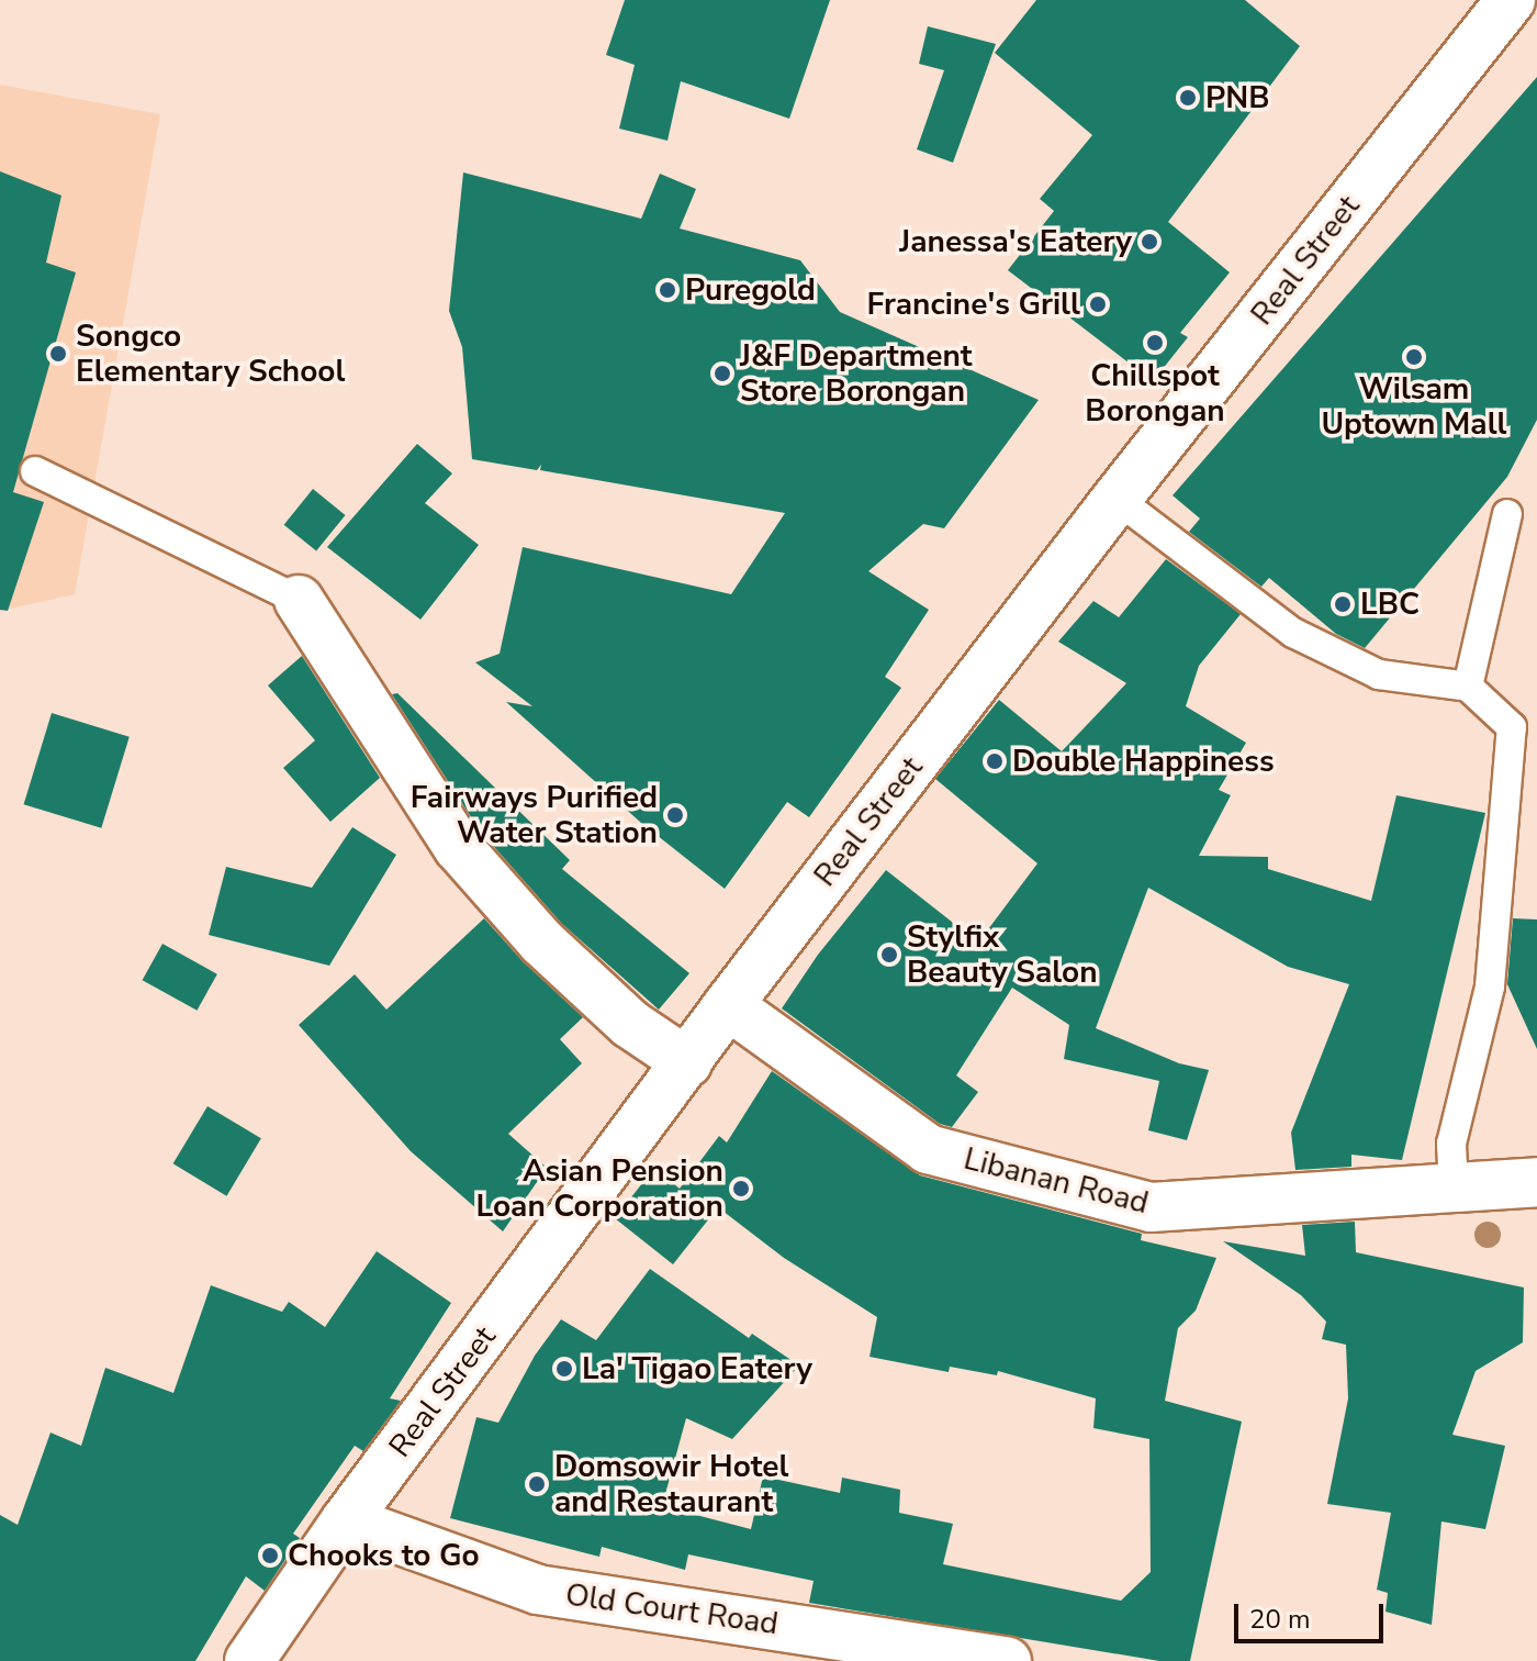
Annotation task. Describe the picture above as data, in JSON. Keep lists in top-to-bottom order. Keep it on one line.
{"streets":{"street":["Real Street","Libanan Road","Old Court Road"]},"crossings":[["Real Street","Libanan Road"],["Real Street","Old Court Road"]],"places":["PNB","Janessa's Eatery","Puregold","Francine's Grill","Chillspot Borongan","Songco Elementary School","Wilsam Uptown Mall","J&F Department Store Borongan","LBC","Double Happiness","Fairways Purified Water Station","Stylfix Beauty Salon","Asian Pension Loan Corporation","La' Tigao Eatery","Domsowir Hotel and Restaurant","Chooks to Go"],"scale_bar":"20 m"}
